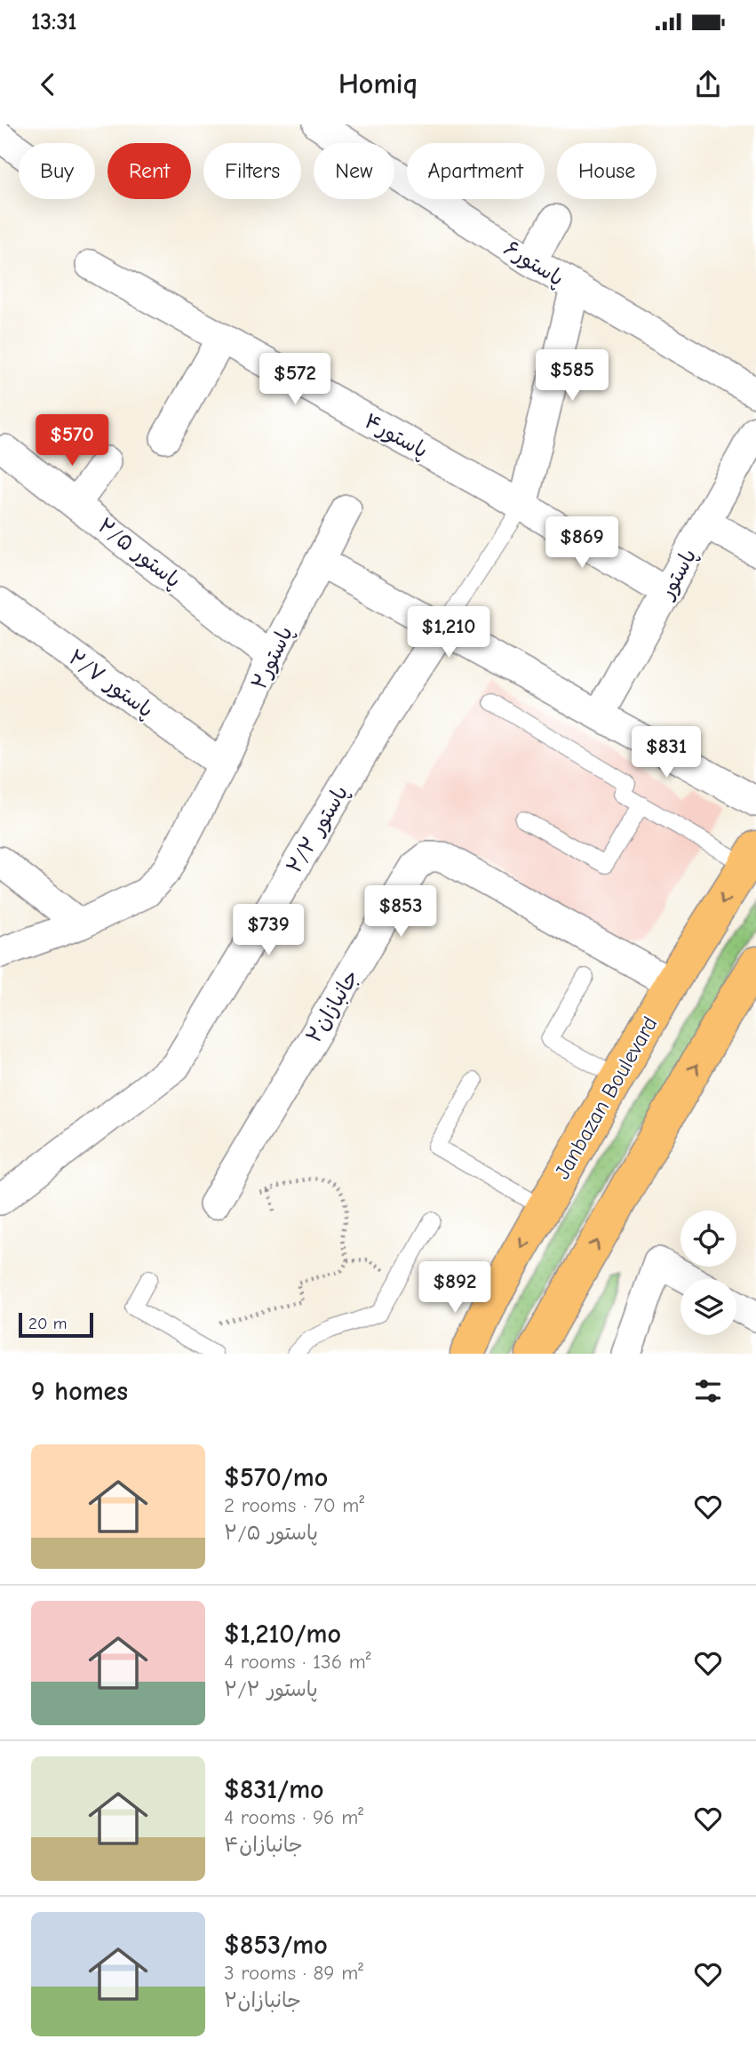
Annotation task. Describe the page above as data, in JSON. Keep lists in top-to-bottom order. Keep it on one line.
{"streets":{"main road":["Janbazan Boulevard"],"street":["پاستور۶","پاستور۴","پاستور ۲/۵","پاستور","پاستور۲","پاستور ۲/۷","پاستور ۲/۲","جانبازان۲"]},"crossings":[["پاستور۴","پاستور"],["پاستور ۲/۵","پاستور۲"],["پاستور۲","پاستور ۲/۷"],["جانبازان۲","Janbazan Boulevard"]],"scale_bar":"20 m","page":{"status":"13:31","header":"Homiq","chip":["Buy","Rent","Filters","New","Apartment","House"],"price":["$585","$572","$570","$869","$1,210","$831","$853","$739","$892"],"scale":"20 m","heading":"9 homes","list":[{"name":"$570/mo","note":"2 rooms · 70 m² · پاستور ۲/۵"},{"name":"$1,210/mo","note":"4 rooms · 136 m² · پاستور ۲/۲"},{"name":"$831/mo","note":"4 rooms · 96 m² · جانبازان۴"},{"name":"$853/mo","note":"3 rooms · 89 m² · جانبازان۲"}]}}
